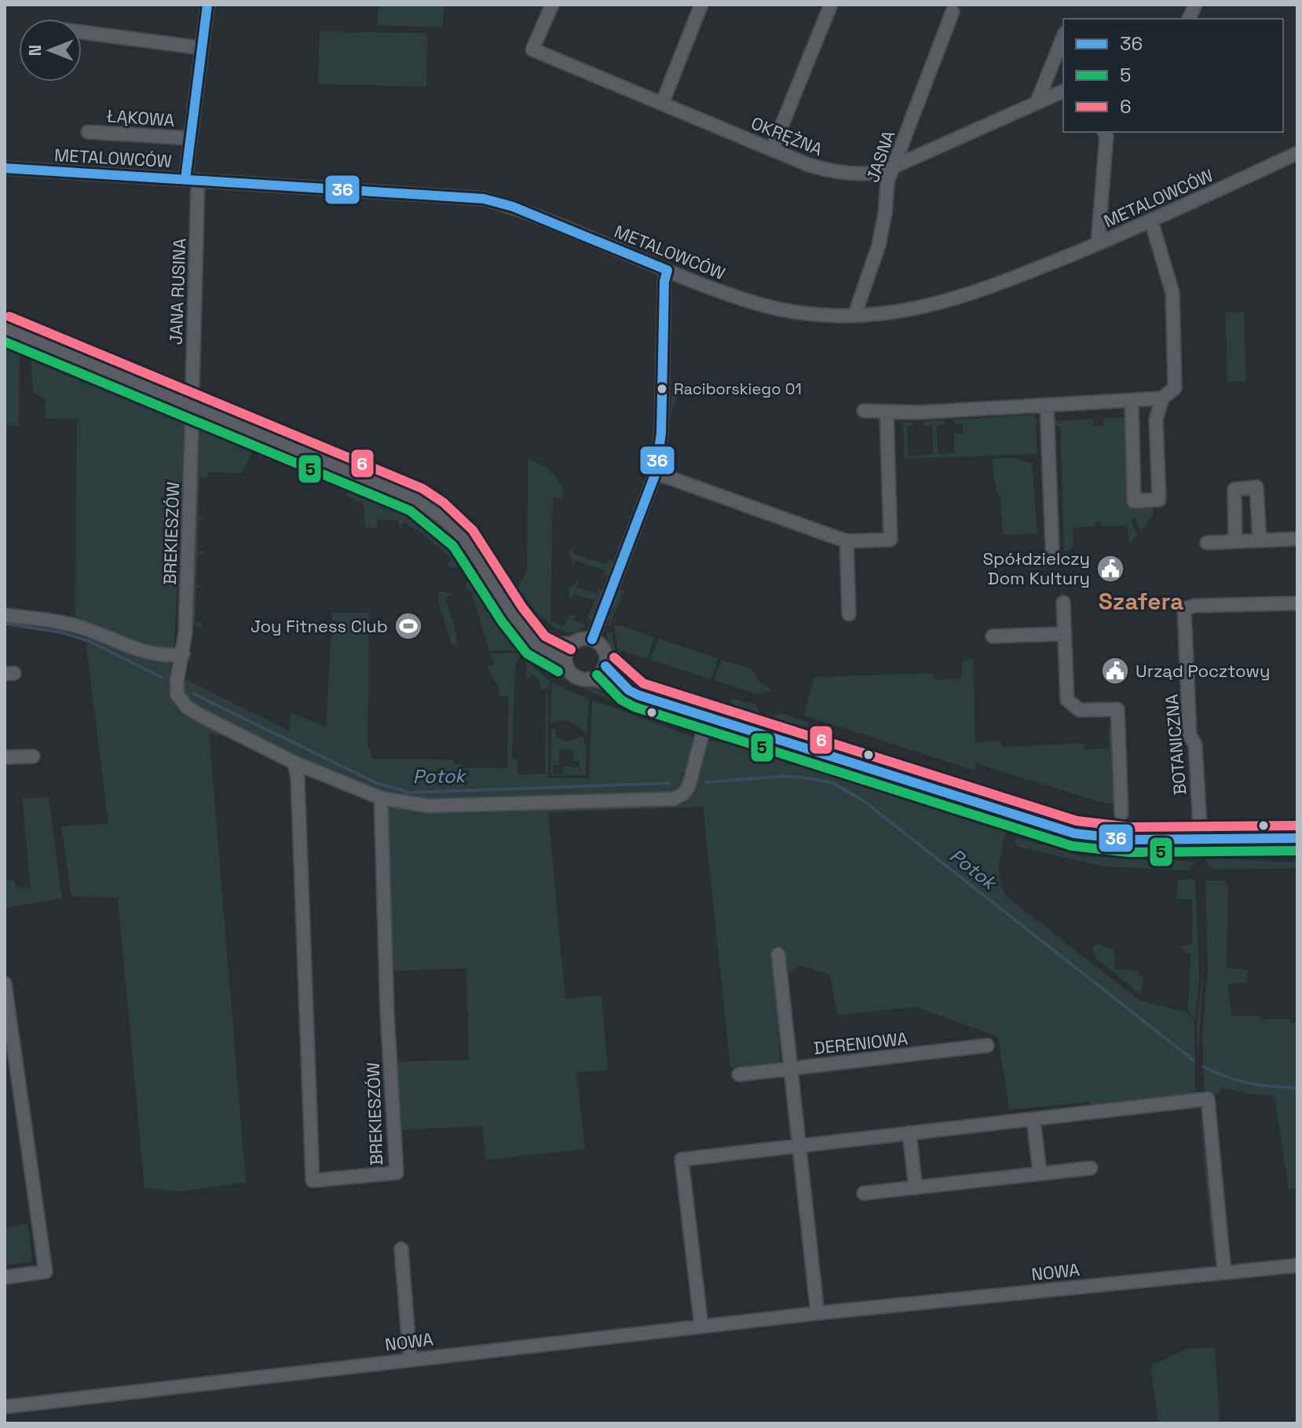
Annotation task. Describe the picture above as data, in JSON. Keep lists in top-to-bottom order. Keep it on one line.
{"streets":{"street":["ŁĄKOWA","OKRĘŻNA","JASNA","METALOWCÓW","JANA RUSINA","BREKIESZÓW","BOTANICZNA","DERENIOWA","NOWA"]},"crossings":[["ŁĄKOWA","METALOWCÓW"],["ŁĄKOWA","JANA RUSINA"],["OKRĘŻNA","JASNA"],["JASNA","METALOWCÓW"],["METALOWCÓW","JANA RUSINA"],["JANA RUSINA","BREKIESZÓW"]],"districts":["Szafera"],"water":["Potok"],"places":{"other":["Raciborskiego 01"],"public building":["Spółdzielczy Dom Kultury","Urząd Pocztowy"],"sports":["Joy Fitness Club"]},"lines":["transit line 36","transit line 6","transit line 5"],"legend":["36","5","6"],"north":"left"}
